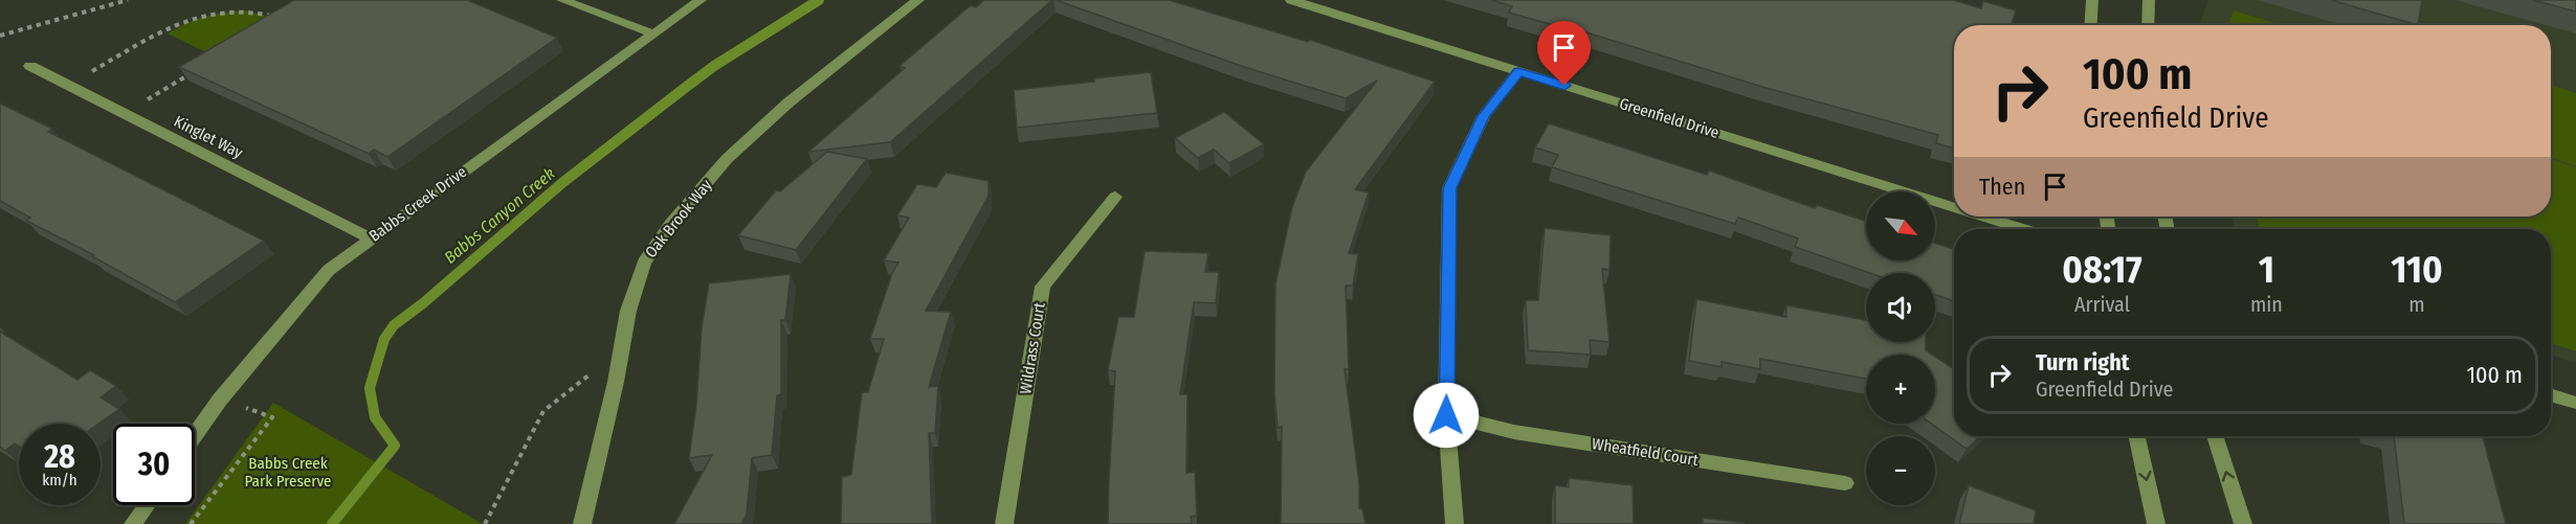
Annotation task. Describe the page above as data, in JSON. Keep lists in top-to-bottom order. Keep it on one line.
{"streets":{"street":["Greenfield Drive","Kinglet Way","Babbs Creek Drive","Oak Brook Way","Wildrass Court","Wheatfield Court"]},"crossings":[["Kinglet Way","Babbs Creek Drive"]],"water":["Babbs Canyon Creek"],"parks":["Babbs Creek Park Preserve"],"north":"bottom right","page":{"turn":["100 m","Greenfield Drive"],"then":"Then","map_buttons":["+","−"],"eta":["08:17","Arrival","1","min","110","m"],"list":[{"name":"Turn right","note":"Greenfield Drive","value":"100 m"}],"speed":"28 km/h","limit":"30"}}
